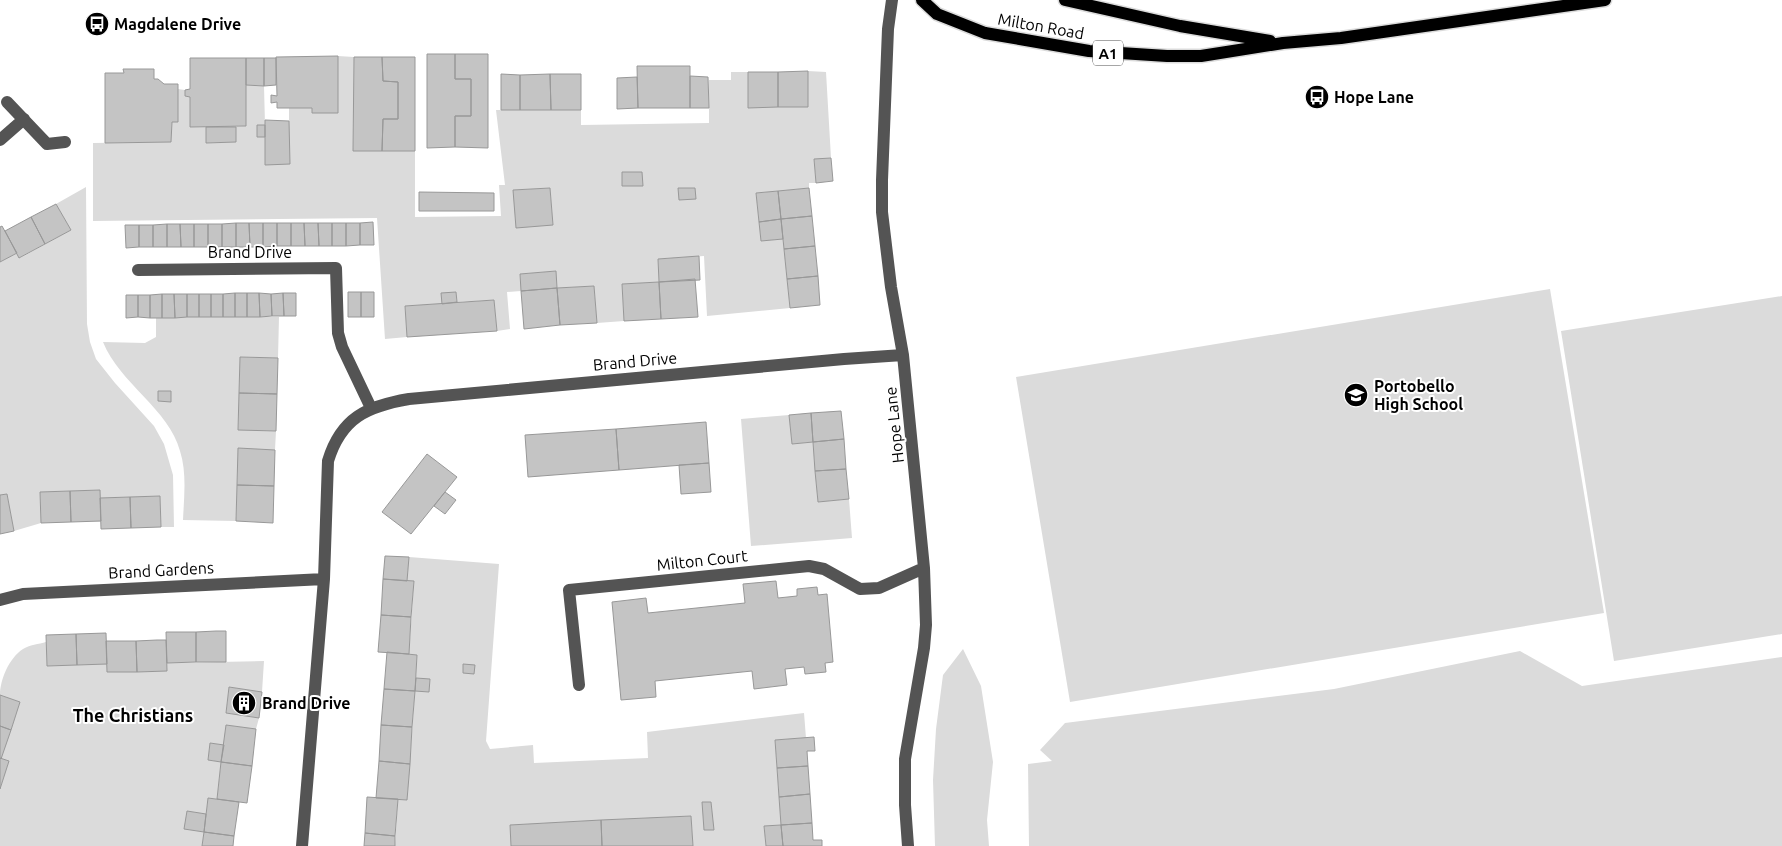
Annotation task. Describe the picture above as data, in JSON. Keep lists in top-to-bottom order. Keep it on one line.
{"streets":{"main road":["Milton Road","A1"],"street":["Brand Drive","Hope Lane","Milton Court","Brand Gardens"]},"crossings":[["Brand Drive","Hope Lane"],["Brand Drive","Brand Gardens"],["Hope Lane","Milton Court"]],"districts":["The Christians"],"places":{"bus stop":["Magdalene Drive","Hope Lane"],"school or university":["Portobello High School"],"building":["Brand Drive"]}}
